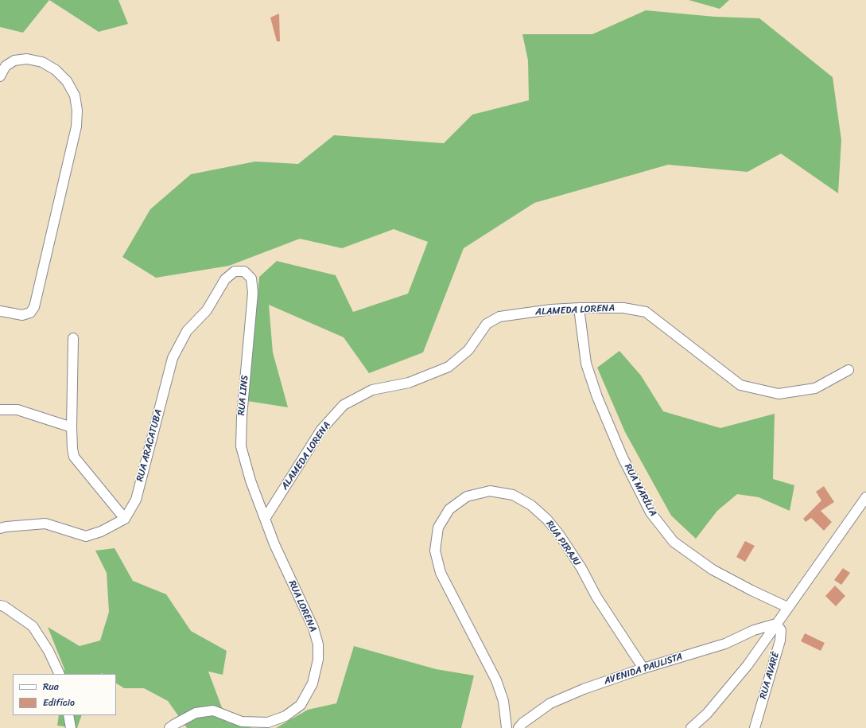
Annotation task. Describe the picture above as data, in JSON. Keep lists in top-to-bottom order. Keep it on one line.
{"streets":{"street":["ALAMEDA LORENA","RUA LINS","RUA ARACATUBA","RUA MARÍLIA","RUA PIRAJU","RUA LORENA","AVENIDA PAULISTA","RUA AVARÉ"]},"crossings":[["ALAMEDA LORENA","RUA LINS"],["ALAMEDA LORENA","RUA MARÍLIA"],["ALAMEDA LORENA","RUA LORENA"],["RUA LINS","RUA ARACATUBA"],["RUA LINS","RUA LORENA"],["RUA PIRAJU","AVENIDA PAULISTA"],["AVENIDA PAULISTA","RUA AVARÉ"]],"legend":["Rua","Edifício"]}
